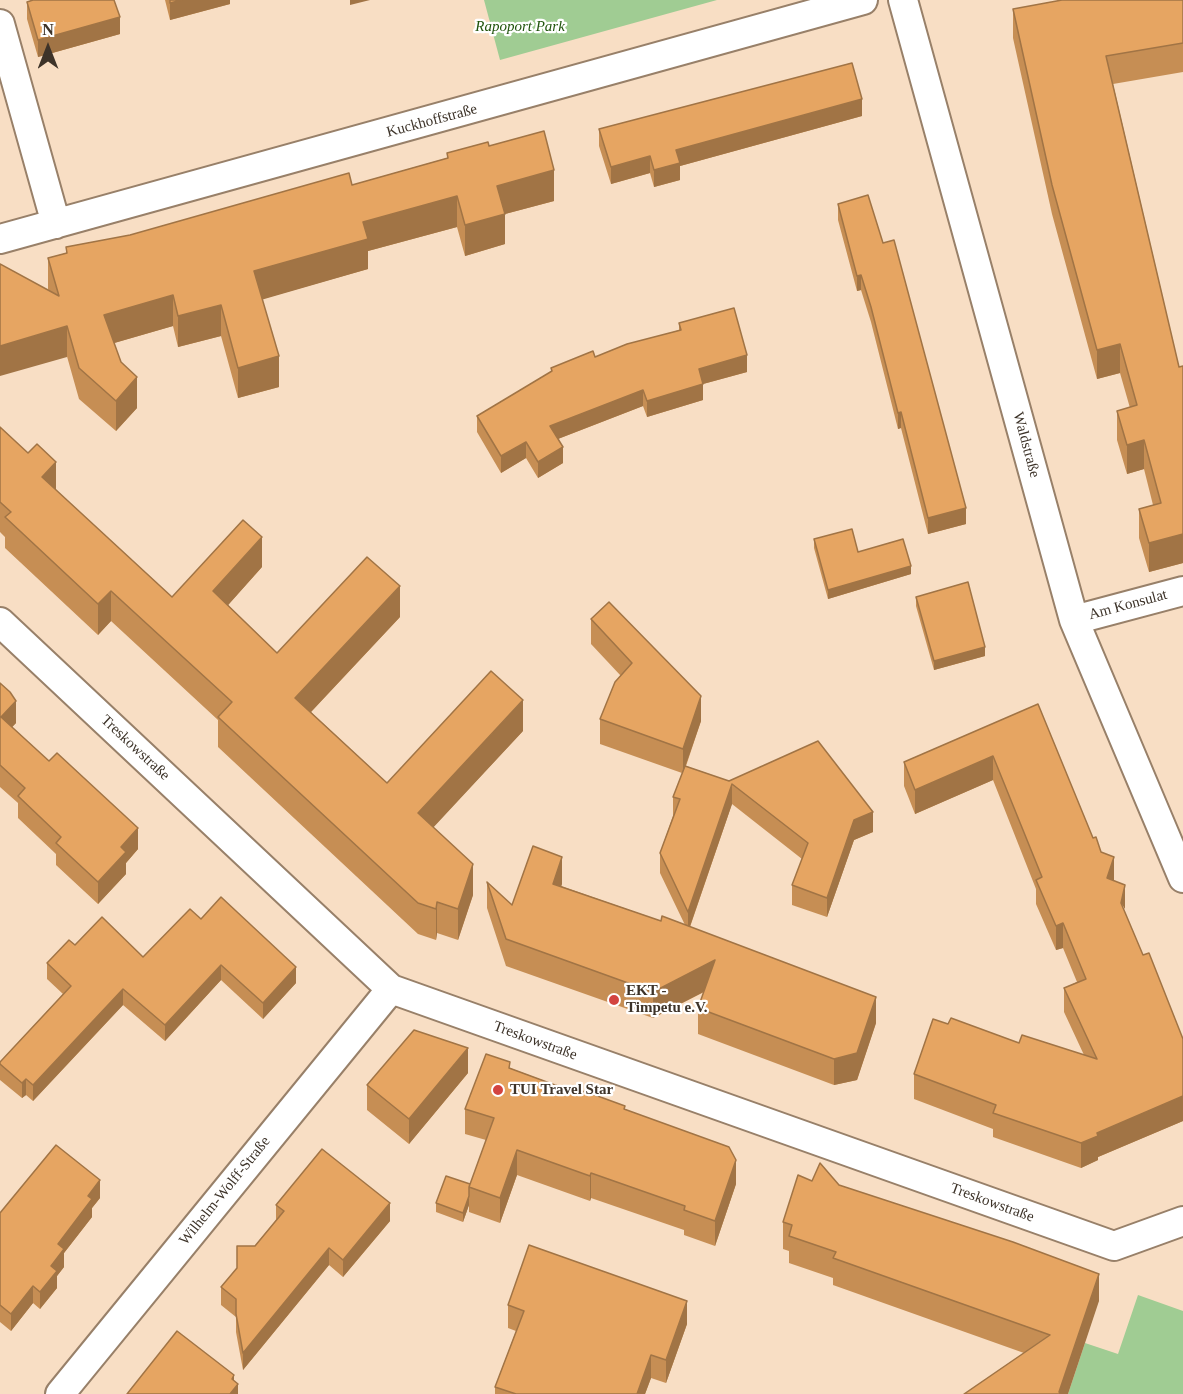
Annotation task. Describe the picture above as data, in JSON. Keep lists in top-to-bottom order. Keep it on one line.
{"streets":{"street":["Kuckhoffstraße","Waldstraße","Am Konsulat","Treskowstraße","Wilhelm-Wolff-Straße"]},"crossings":[["Waldstraße","Am Konsulat"],["Treskowstraße","Wilhelm-Wolff-Straße"]],"parks":["Rapoport Park"],"places":["EKT - Timpetu e.V.","TUI Travel Star"],"north":"top"}
